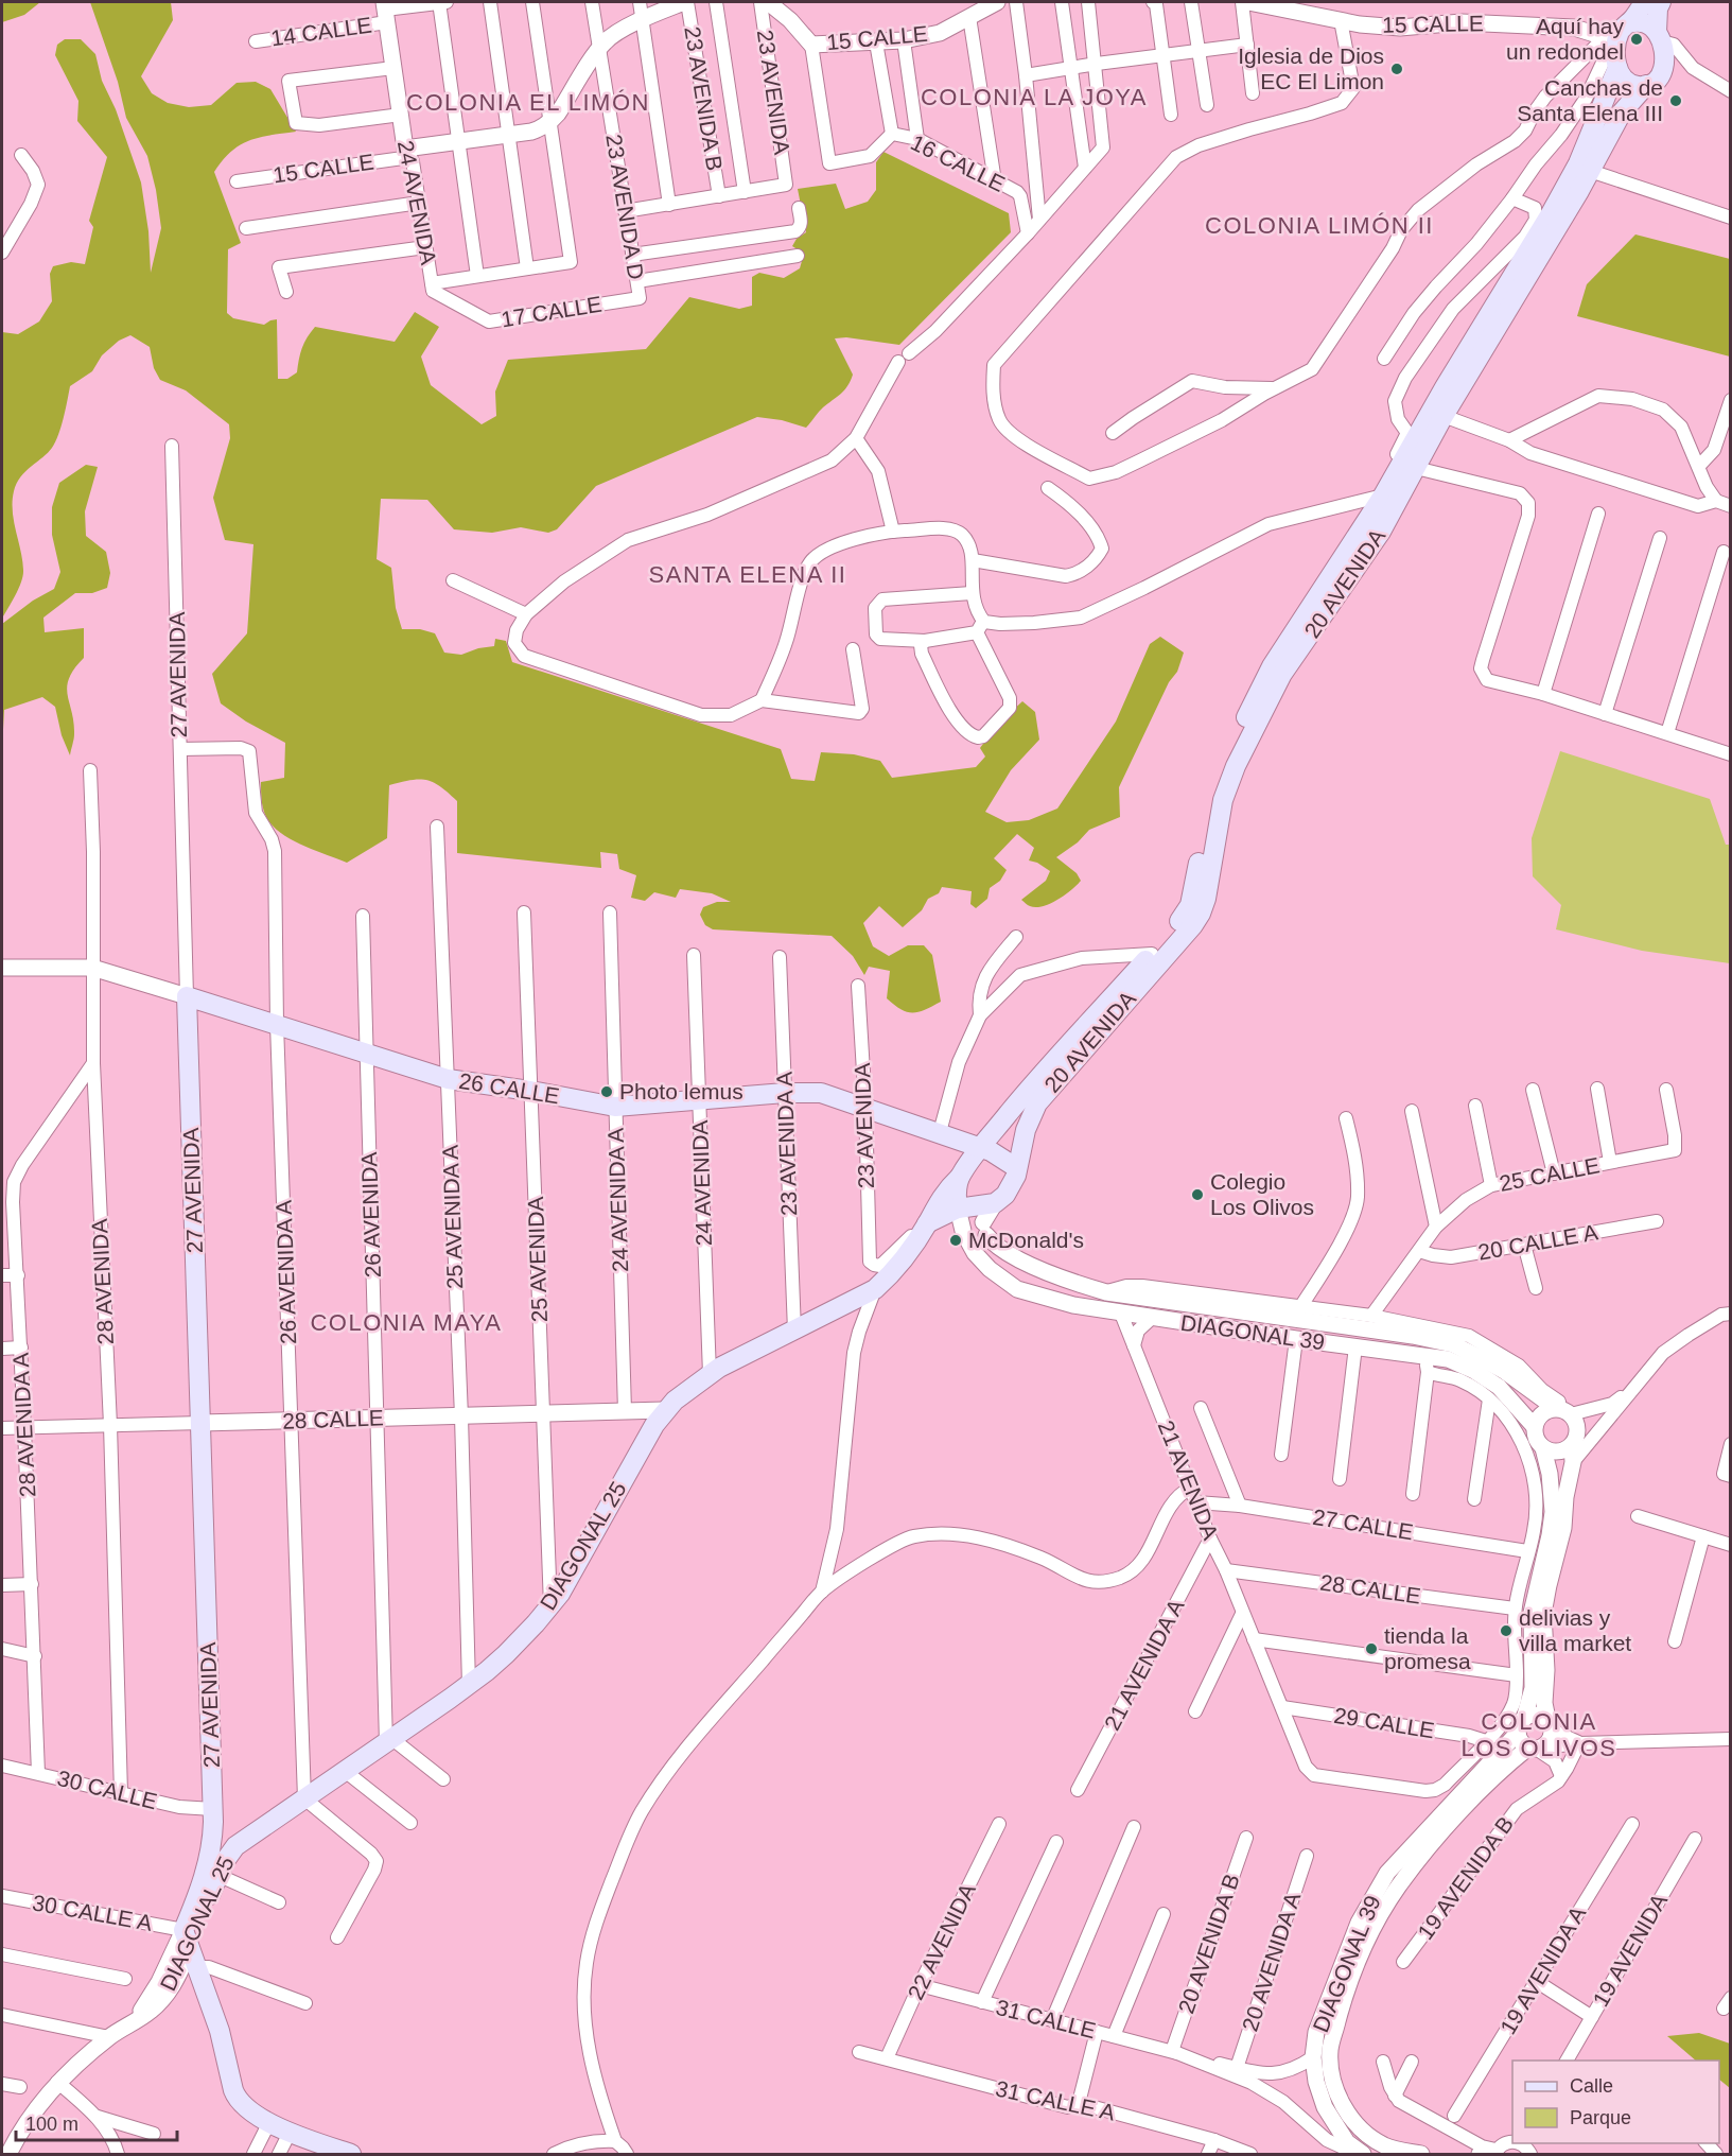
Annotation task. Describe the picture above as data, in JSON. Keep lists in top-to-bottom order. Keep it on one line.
{"streets":{"main road":["20 AVENIDA","27 AVENIDA","26 CALLE","DIAGONAL 25"],"street":["15 CALLE","14 CALLE","23 AVENIDA","23 AVENIDA B","16 CALLE","24 AVENIDA","23 AVENIDA D","17 CALLE","23 AVENIDA A","25 CALLE","24 AVENIDA A","26 AVENIDA","25 AVENIDA A","20 CALLE A","25 AVENIDA","26 AVENIDA A","28 AVENIDA","DIAGONAL 39","28 CALLE","28 AVENIDA A","21 AVENIDA","27 CALLE","21 AVENIDA A","29 CALLE","30 CALLE","19 AVENIDA B","30 CALLE A","22 AVENIDA","20 AVENIDA B","19 AVENIDA","20 AVENIDA A","19 AVENIDA A","31 CALLE","31 CALLE A"]},"crossings":[["15 CALLE","16 CALLE"],["15 CALLE","24 AVENIDA"],["15 CALLE","20 AVENIDA"],["14 CALLE","24 AVENIDA"],["23 AVENIDA","26 CALLE"],["23 AVENIDA","DIAGONAL 25"],["24 AVENIDA","17 CALLE"],["24 AVENIDA","26 CALLE"],["24 AVENIDA","DIAGONAL 25"],["23 AVENIDA D","17 CALLE"],["20 AVENIDA","26 CALLE"],["20 AVENIDA","DIAGONAL 39"],["20 AVENIDA","DIAGONAL 25"],["27 AVENIDA","26 CALLE"],["27 AVENIDA","26 AVENIDA A"],["27 AVENIDA","28 CALLE"],["27 AVENIDA","DIAGONAL 25"],["27 AVENIDA","30 CALLE"],["27 AVENIDA","30 CALLE A"],["26 CALLE","23 AVENIDA A"],["26 CALLE","24 AVENIDA A"],["26 CALLE","26 AVENIDA"],["26 CALLE","25 AVENIDA A"],["26 CALLE","25 AVENIDA"],["26 CALLE","26 AVENIDA A"],["26 CALLE","28 AVENIDA"],["23 AVENIDA A","DIAGONAL 25"],["25 CALLE","20 CALLE A"],["24 AVENIDA A","28 CALLE"],["26 AVENIDA","28 CALLE"],["26 AVENIDA","DIAGONAL 25"],["25 AVENIDA A","28 CALLE"],["25 AVENIDA A","DIAGONAL 25"],["25 AVENIDA","28 CALLE"],["25 AVENIDA","DIAGONAL 25"],["26 AVENIDA A","28 CALLE"],["26 AVENIDA A","DIAGONAL 25"],["28 AVENIDA","28 CALLE"],["28 AVENIDA","28 AVENIDA A"],["28 AVENIDA","30 CALLE"],["DIAGONAL 39","21 AVENIDA"],["DIAGONAL 39","DIAGONAL 25"],["DIAGONAL 39","31 CALLE"],["28 CALLE","28 AVENIDA A"],["28 CALLE","21 AVENIDA"],["28 CALLE","DIAGONAL 25"],["28 AVENIDA A","30 CALLE"],["21 AVENIDA","27 CALLE"],["21 AVENIDA","21 AVENIDA A"],["21 AVENIDA","29 CALLE"],["DIAGONAL 25","30 CALLE A"],["22 AVENIDA","31 CALLE"],["22 AVENIDA","31 CALLE A"],["20 AVENIDA B","31 CALLE"],["20 AVENIDA A","31 CALLE"]],"districts":["COLONIA LA JOYA","COLONIA EL LIMÓN","COLONIA LIMÓN II","SANTA ELENA II","COLONIA MAYA","COLONIA LOS OLIVOS"],"places":["Aquí hay un redondel","Iglesia de Dios EC El Limon","Canchas de Santa Elena III","Photo lemus","Colegio Los Olivos","McDonald's","delivias y villa market","tienda la promesa"],"legend":["Calle","Parque"],"scale_bar":"100 m"}
